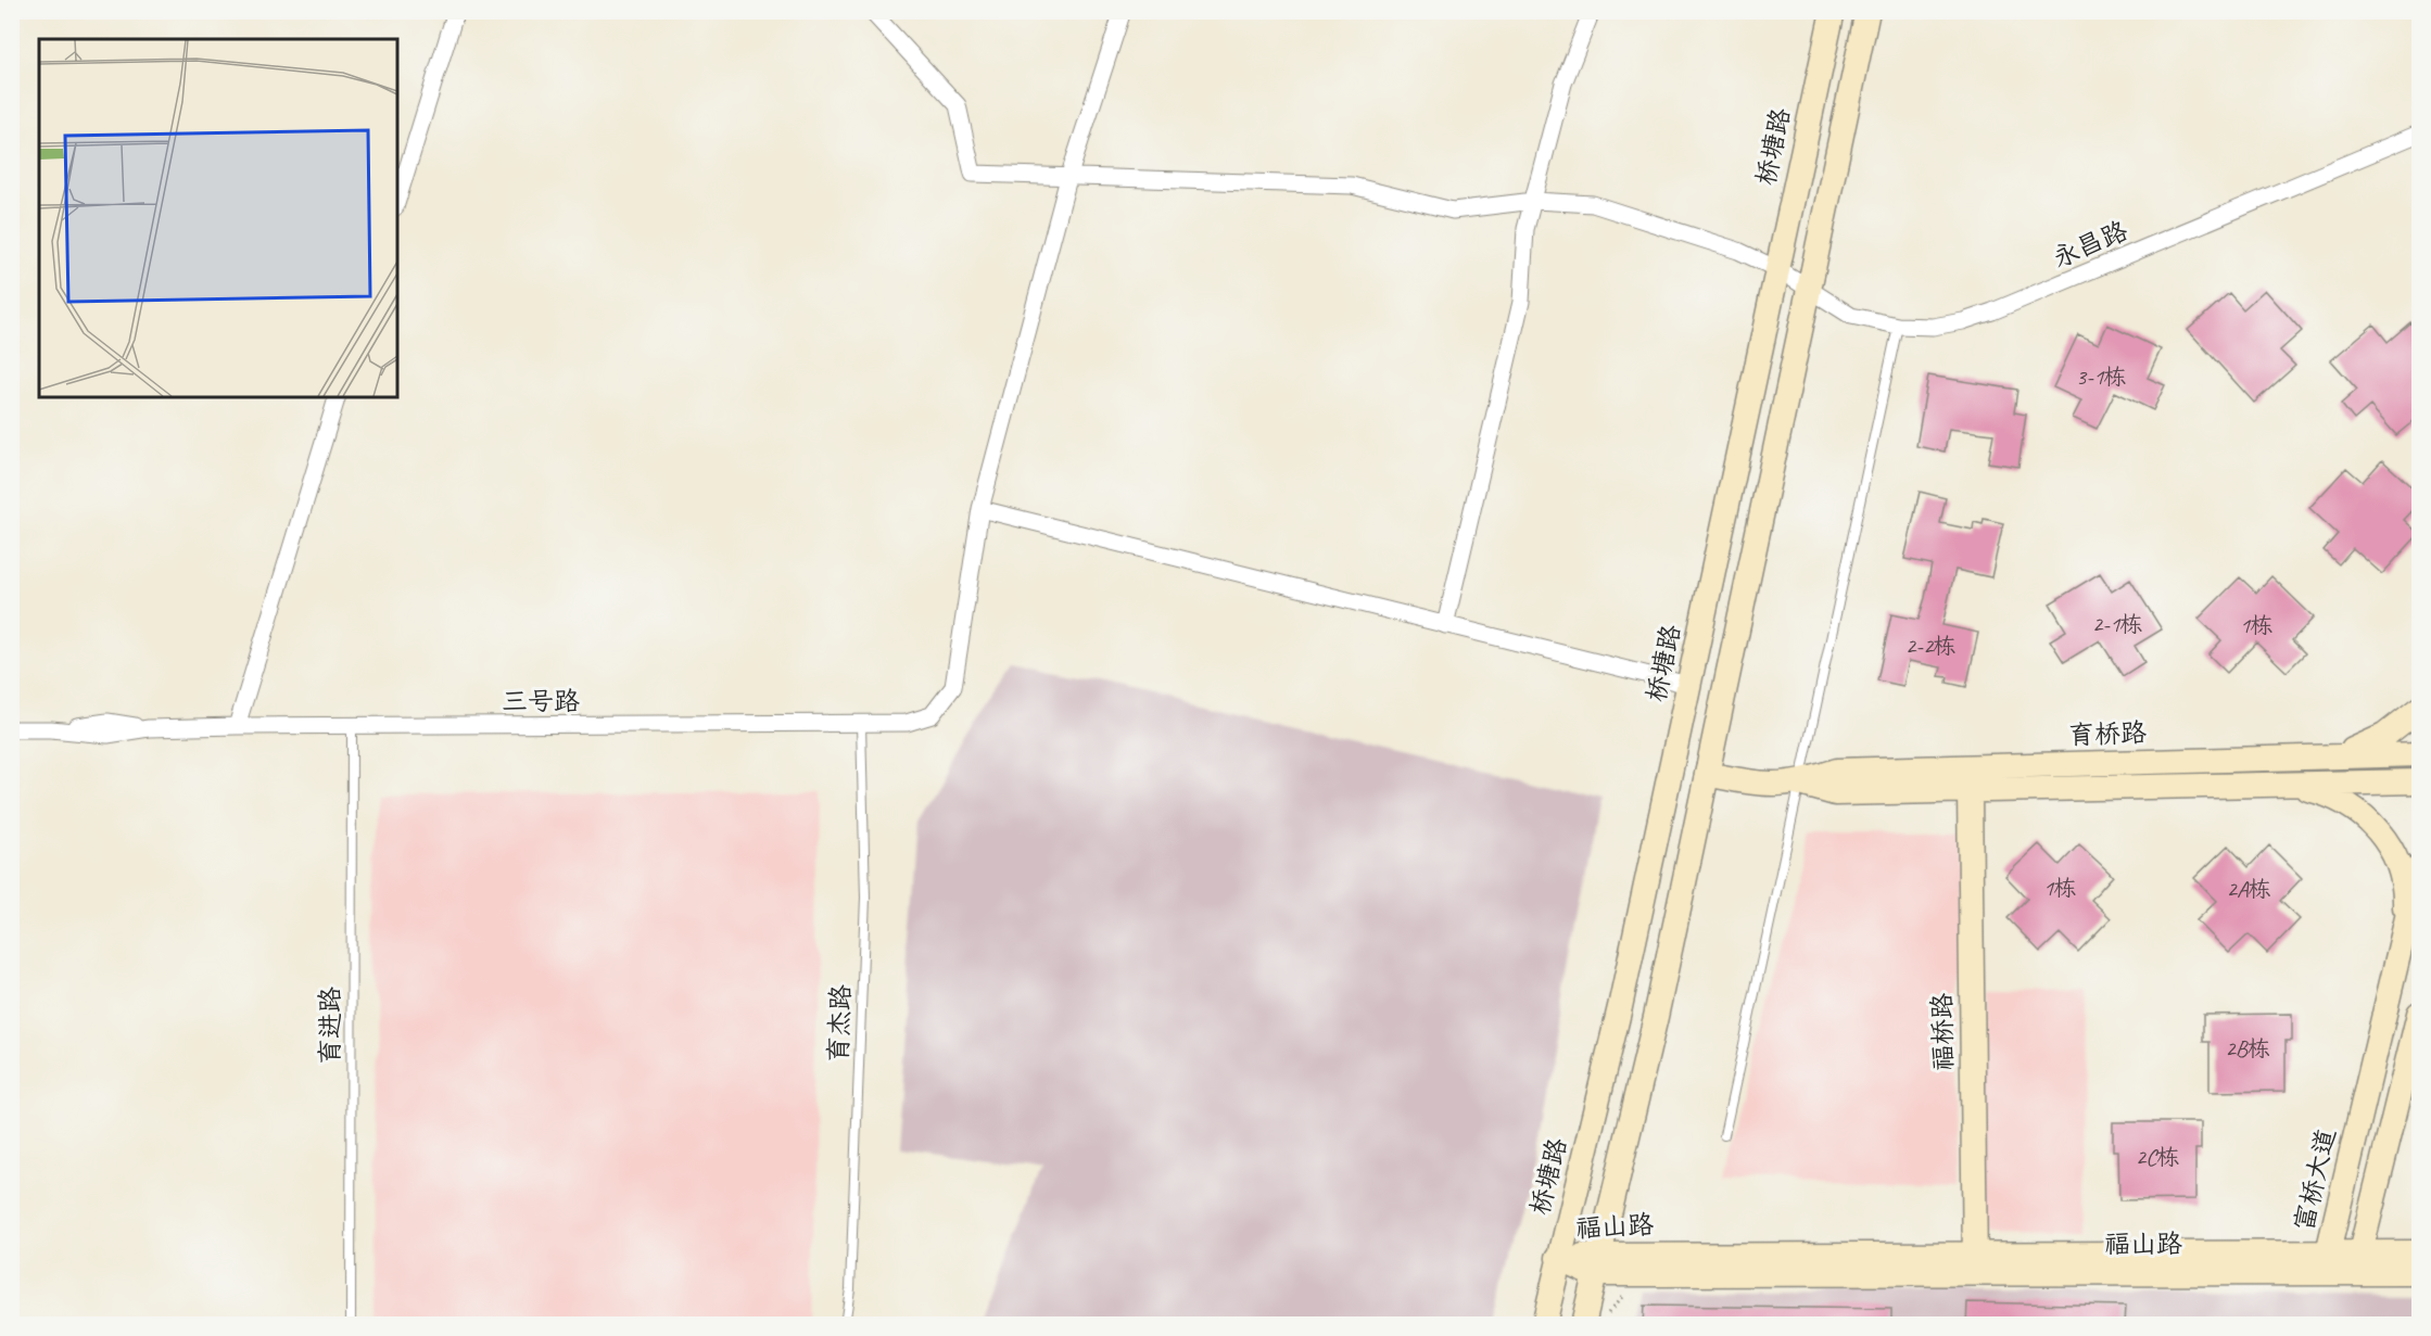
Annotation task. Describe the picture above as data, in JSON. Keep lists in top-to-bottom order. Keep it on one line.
{"streets":{"street":["桥塘路","永昌路","三号路","育桥路","福桥路","富桥大道","福山路"],"lane":["育杰路","育进路"]},"crossings":[["桥塘路","永昌路"],["桥塘路","福山路"],["三号路","育杰路"],["三号路","育进路"],["育桥路","福桥路"],["福桥路","福山路"],["富桥大道","福山路"]],"house_numbers":["3-1栋","2-1栋","1栋","2-2栋","1栋","2A栋","2B栋","2C栋"]}
